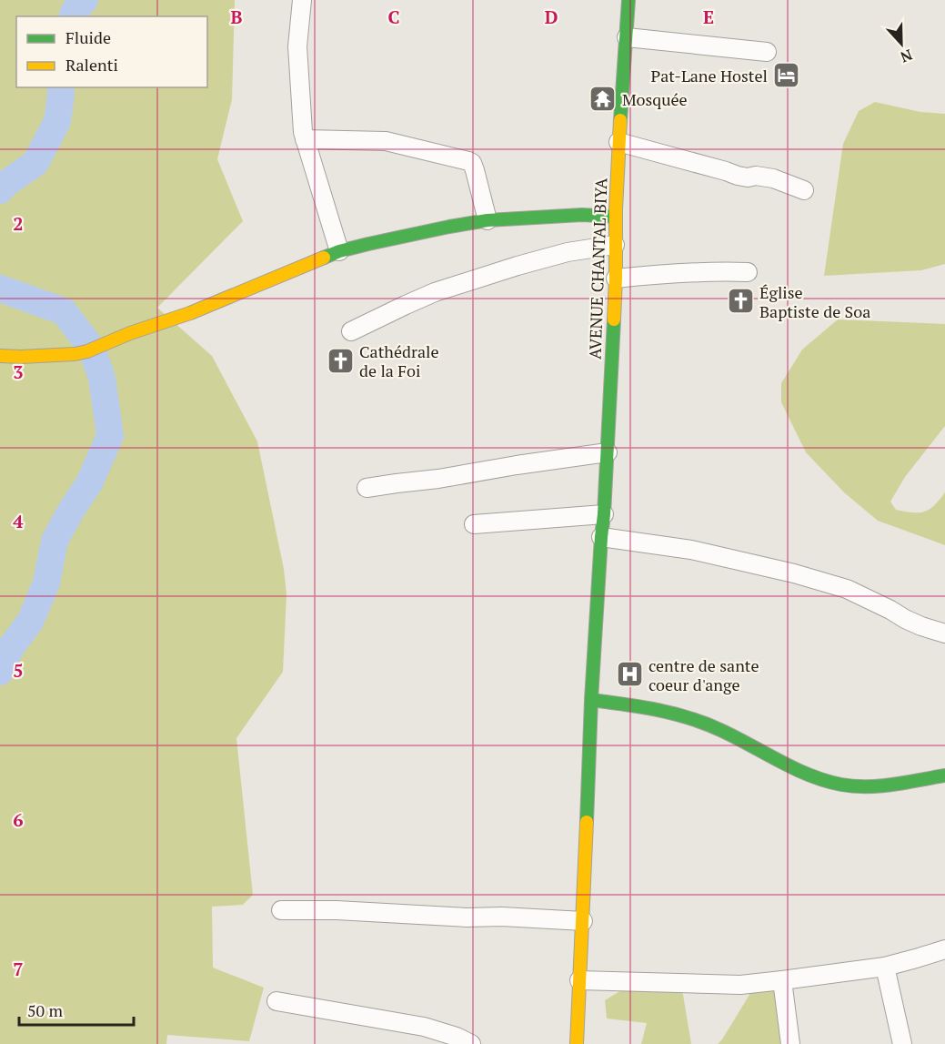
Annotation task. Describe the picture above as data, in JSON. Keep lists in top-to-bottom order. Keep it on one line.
{"streets":{"main road":["AVENUE CHANTAL BIYA"]},"places":{"hotel":["Pat-Lane Hostel"],"temple":["Mosquée"],"church":["Église Baptiste de Soa","Cathédrale de la Foi"],"hospital":["centre de sante coeur d'ange"]},"legend":["Fluide","Ralenti"],"scale_bar":"50 m","north":"bottom","grid":{"columns":["B","C","D","E"],"rows":["2","3","4","5","6","7"]}}
